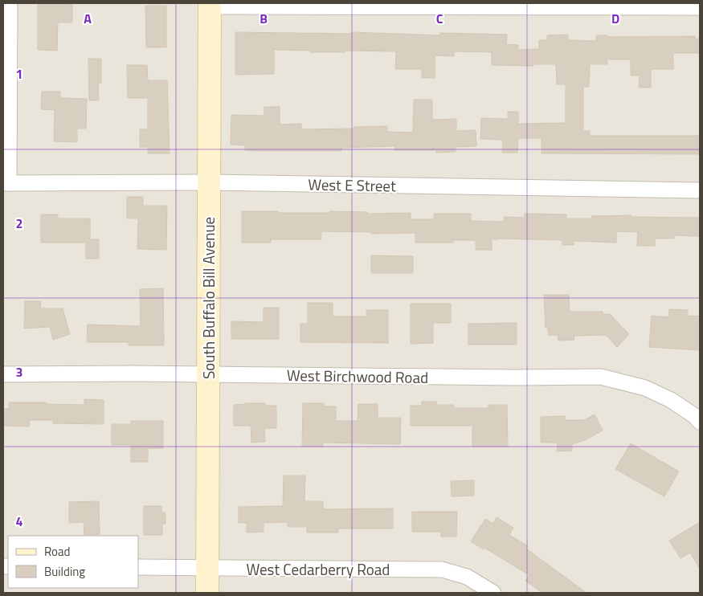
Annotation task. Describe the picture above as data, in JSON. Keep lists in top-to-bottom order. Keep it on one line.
{"streets":{"main road":["South Buffalo Bill Avenue"],"street":["West E Street","West Birchwood Road","West Cedarberry Road"]},"crossings":[["West E Street","South Buffalo Bill Avenue"],["South Buffalo Bill Avenue","West Birchwood Road"],["South Buffalo Bill Avenue","West Cedarberry Road"]],"legend":["Road","Building"],"grid":{"columns":["A","B","C","D"],"rows":["1","2","3","4"]}}
